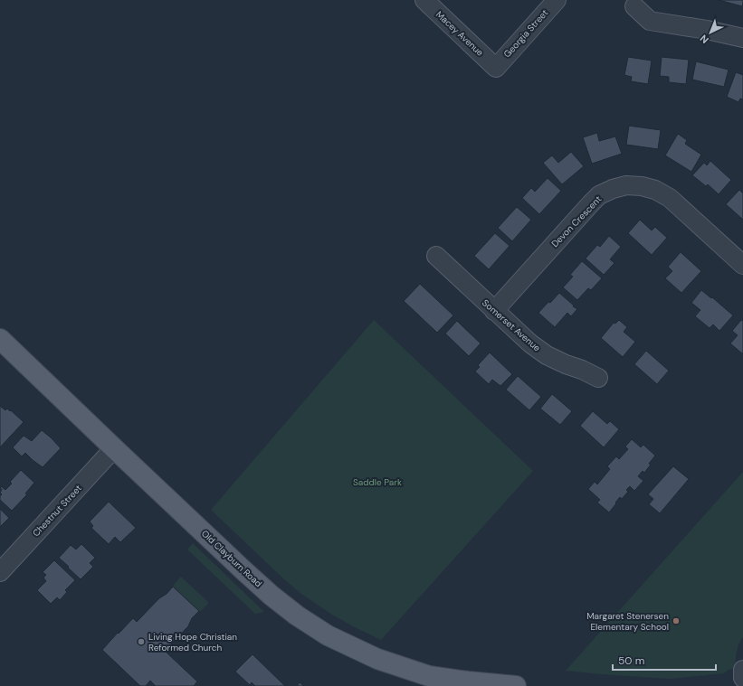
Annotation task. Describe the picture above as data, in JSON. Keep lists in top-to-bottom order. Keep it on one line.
{"streets":{"main road":["Old Clayburn Road"],"street":["Macey Avenue","Georgia Street","Devon Crescent","Somerset Avenue","Chestnut Street"]},"crossings":[["Macey Avenue","Georgia Street"],["Devon Crescent","Somerset Avenue"],["Chestnut Street","Old Clayburn Road"]],"parks":["Saddle Park"],"places":["Margaret Stenersen Elementary School","Living Hope Christian Reformed Church"],"scale_bar":"50 m","north":"bottom left"}
